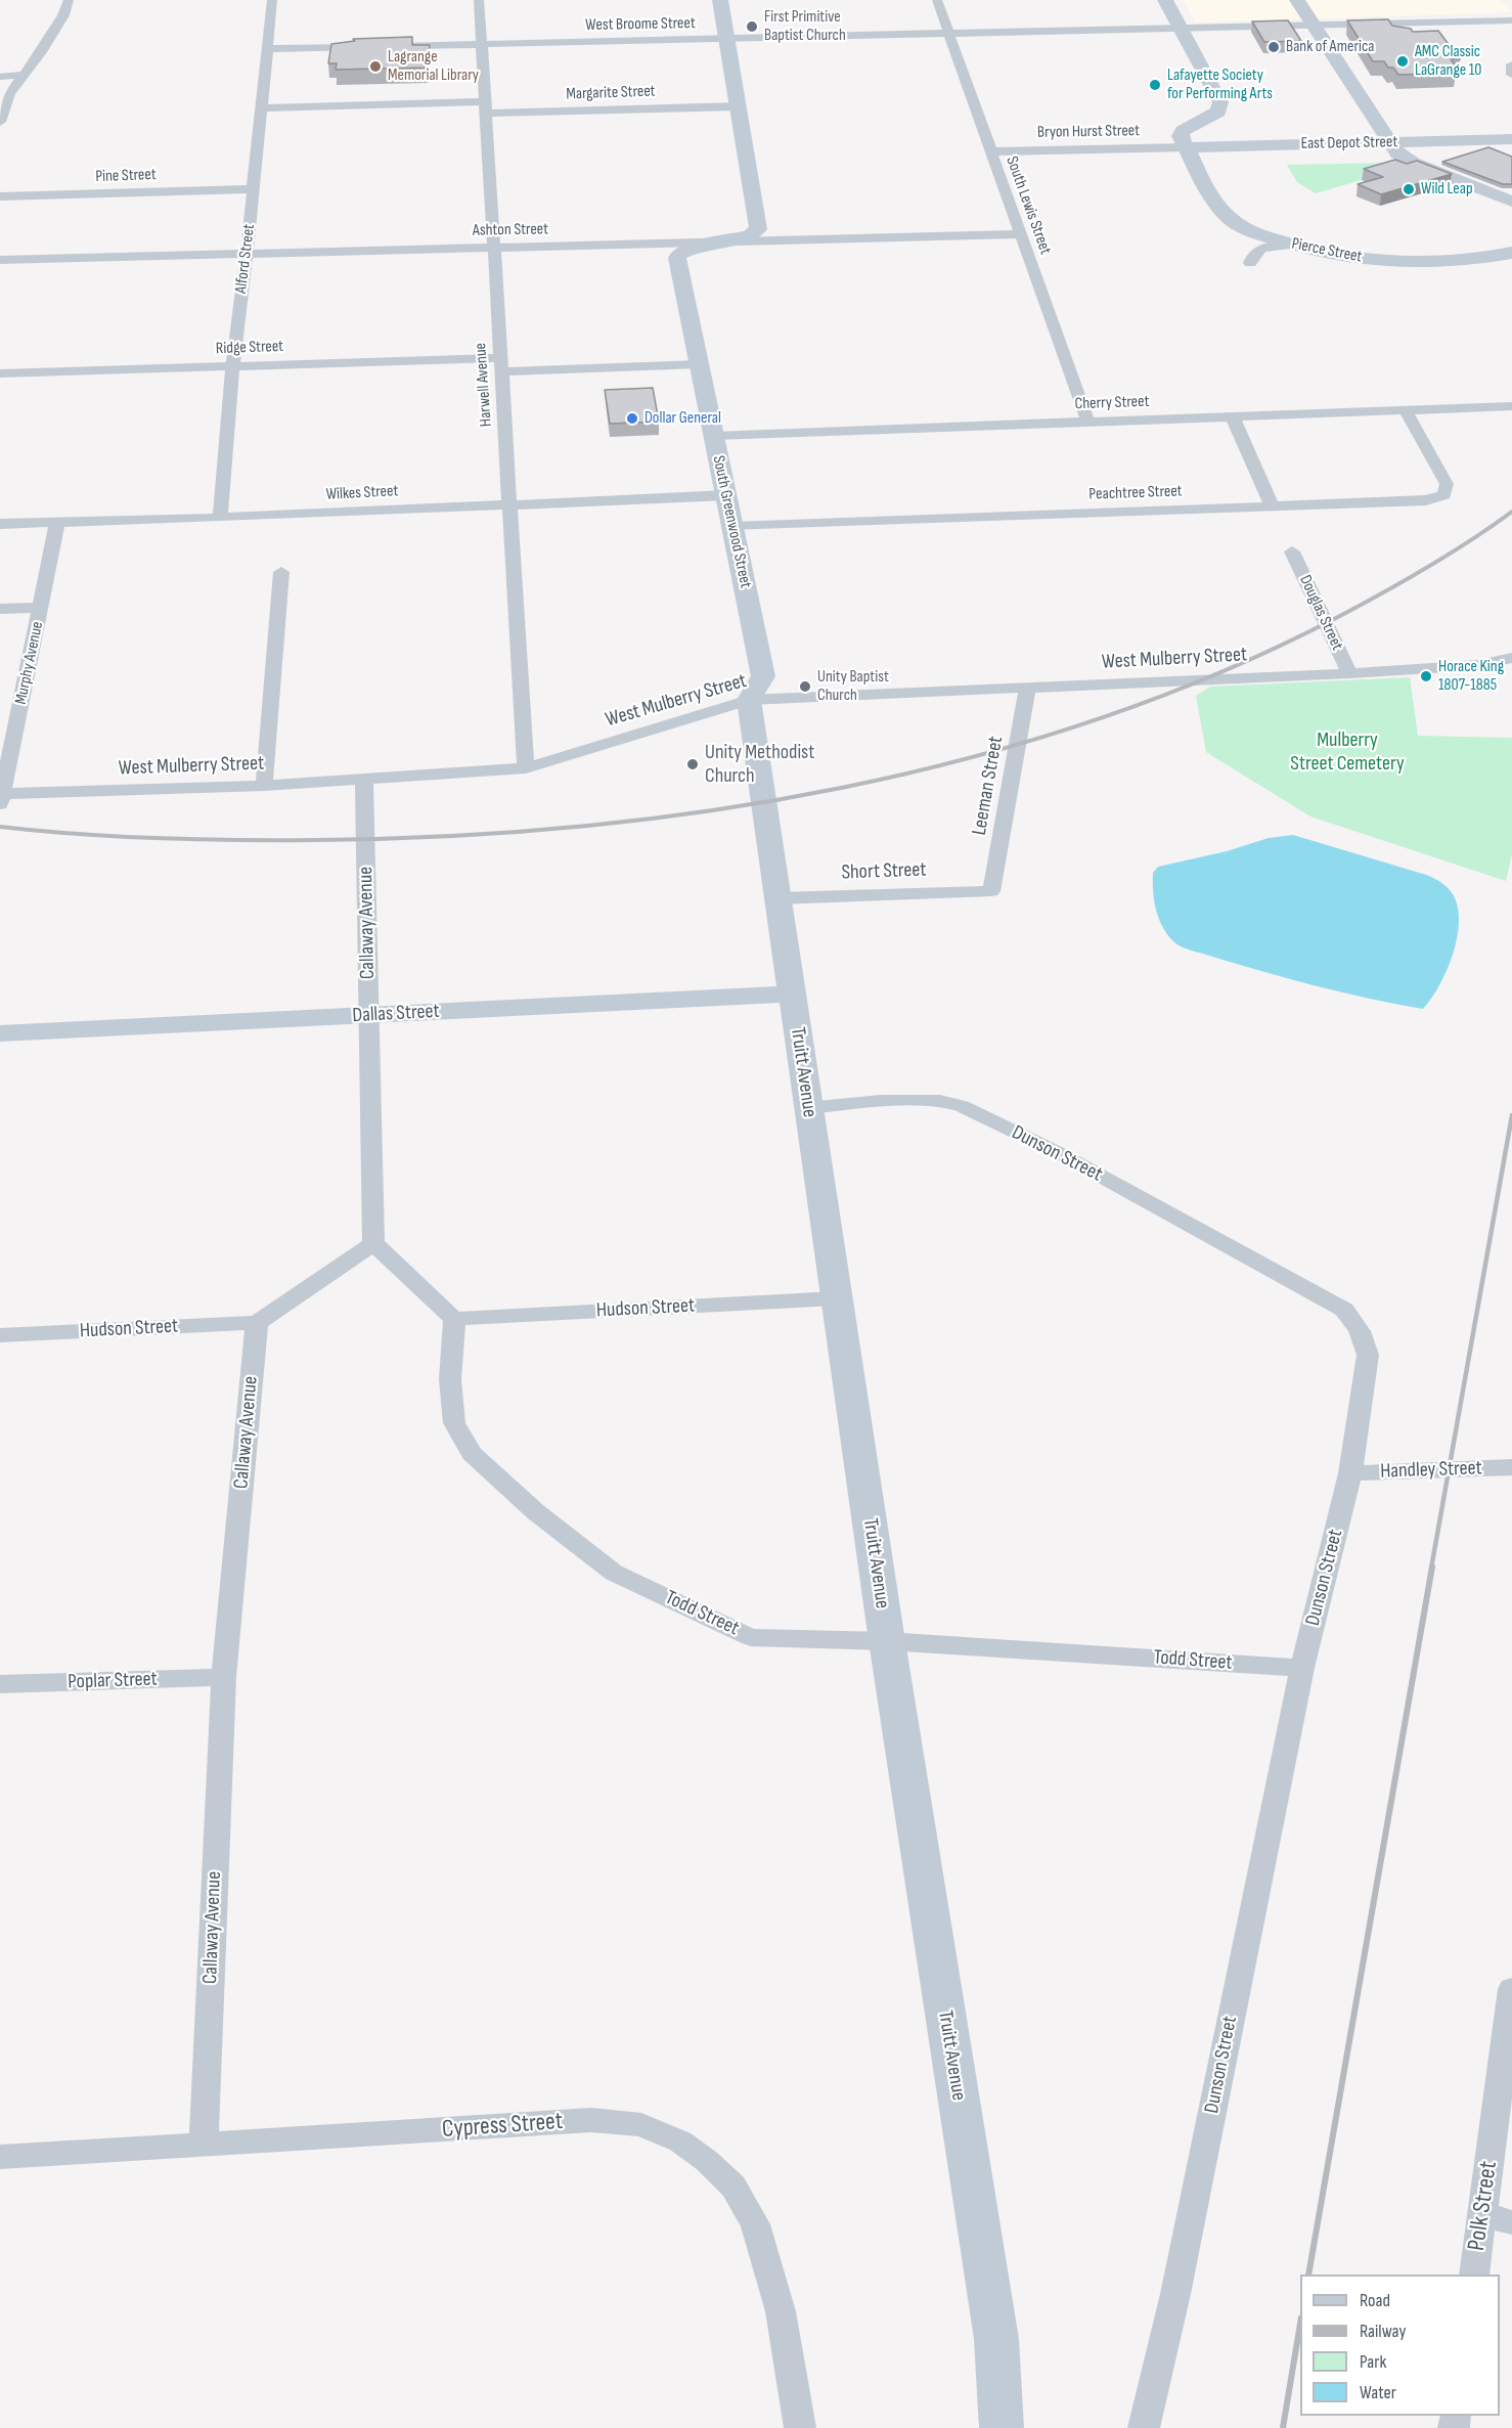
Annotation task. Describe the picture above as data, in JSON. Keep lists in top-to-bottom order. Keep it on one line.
{"streets":{"street":["West Broome Street","Margarite Street","Bryon Hurst Street","East Depot Street","Pine Street","South Lewis Street","Ashton Street","Pierce Street","Alford Street","Ridge Street","Harwell Avenue","Cherry Street","Wilkes Street","Peachtree Street","South Greenwood Street","Douglas Street","West Mulberry Street","Murphy Avenue","Leeman Street","Short Street","Callaway Avenue","Dallas Street","Truitt Avenue","Dunson Street","Hudson Street","Handley Street","Todd Street","Poplar Street","Cypress Street","Polk Street"]},"crossings":[["West Broome Street","South Lewis Street"],["West Broome Street","Alford Street"],["West Broome Street","Harwell Avenue"],["West Broome Street","South Greenwood Street"],["Margarite Street","Alford Street"],["Margarite Street","Harwell Avenue"],["Margarite Street","South Greenwood Street"],["Bryon Hurst Street","East Depot Street"],["Bryon Hurst Street","South Lewis Street"],["Bryon Hurst Street","Pierce Street"],["East Depot Street","Pierce Street"],["Pine Street","Alford Street"],["South Lewis Street","Ashton Street"],["South Lewis Street","Cherry Street"],["Ashton Street","Alford Street"],["Ashton Street","Harwell Avenue"],["Ashton Street","South Greenwood Street"],["Alford Street","Ridge Street"],["Alford Street","Wilkes Street"],["Ridge Street","Harwell Avenue"],["Ridge Street","South Greenwood Street"],["Harwell Avenue","Wilkes Street"],["Harwell Avenue","West Mulberry Street"],["Cherry Street","Peachtree Street"],["Cherry Street","South Greenwood Street"],["Wilkes Street","South Greenwood Street"],["Wilkes Street","Murphy Avenue"],["Peachtree Street","South Greenwood Street"],["South Greenwood Street","West Mulberry Street"],["South Greenwood Street","Truitt Avenue"],["Douglas Street","West Mulberry Street"],["West Mulberry Street","Murphy Avenue"],["West Mulberry Street","Leeman Street"],["West Mulberry Street","Callaway Avenue"],["West Mulberry Street","Truitt Avenue"],["Leeman Street","Short Street"],["Short Street","Truitt Avenue"],["Callaway Avenue","Dallas Street"],["Callaway Avenue","Hudson Street"],["Callaway Avenue","Poplar Street"],["Callaway Avenue","Cypress Street"],["Dallas Street","Truitt Avenue"],["Truitt Avenue","Dunson Street"],["Truitt Avenue","Hudson Street"],["Truitt Avenue","Todd Street"],["Dunson Street","Handley Street"],["Dunson Street","Todd Street"],["Hudson Street","Todd Street"]],"parks":["Mulberry Street Cemetery"],"places":["First Primitive Baptist Church","Bank of America","AMC Classic LaGrange 10","Lagrange Memorial Library","Lafayette Society for Performing Arts","Wild Leap","Dollar General","Horace King 1807-1885","Unity Baptist Church","Unity Methodist Church"],"legend":["Road","Railway","Park","Water"]}
